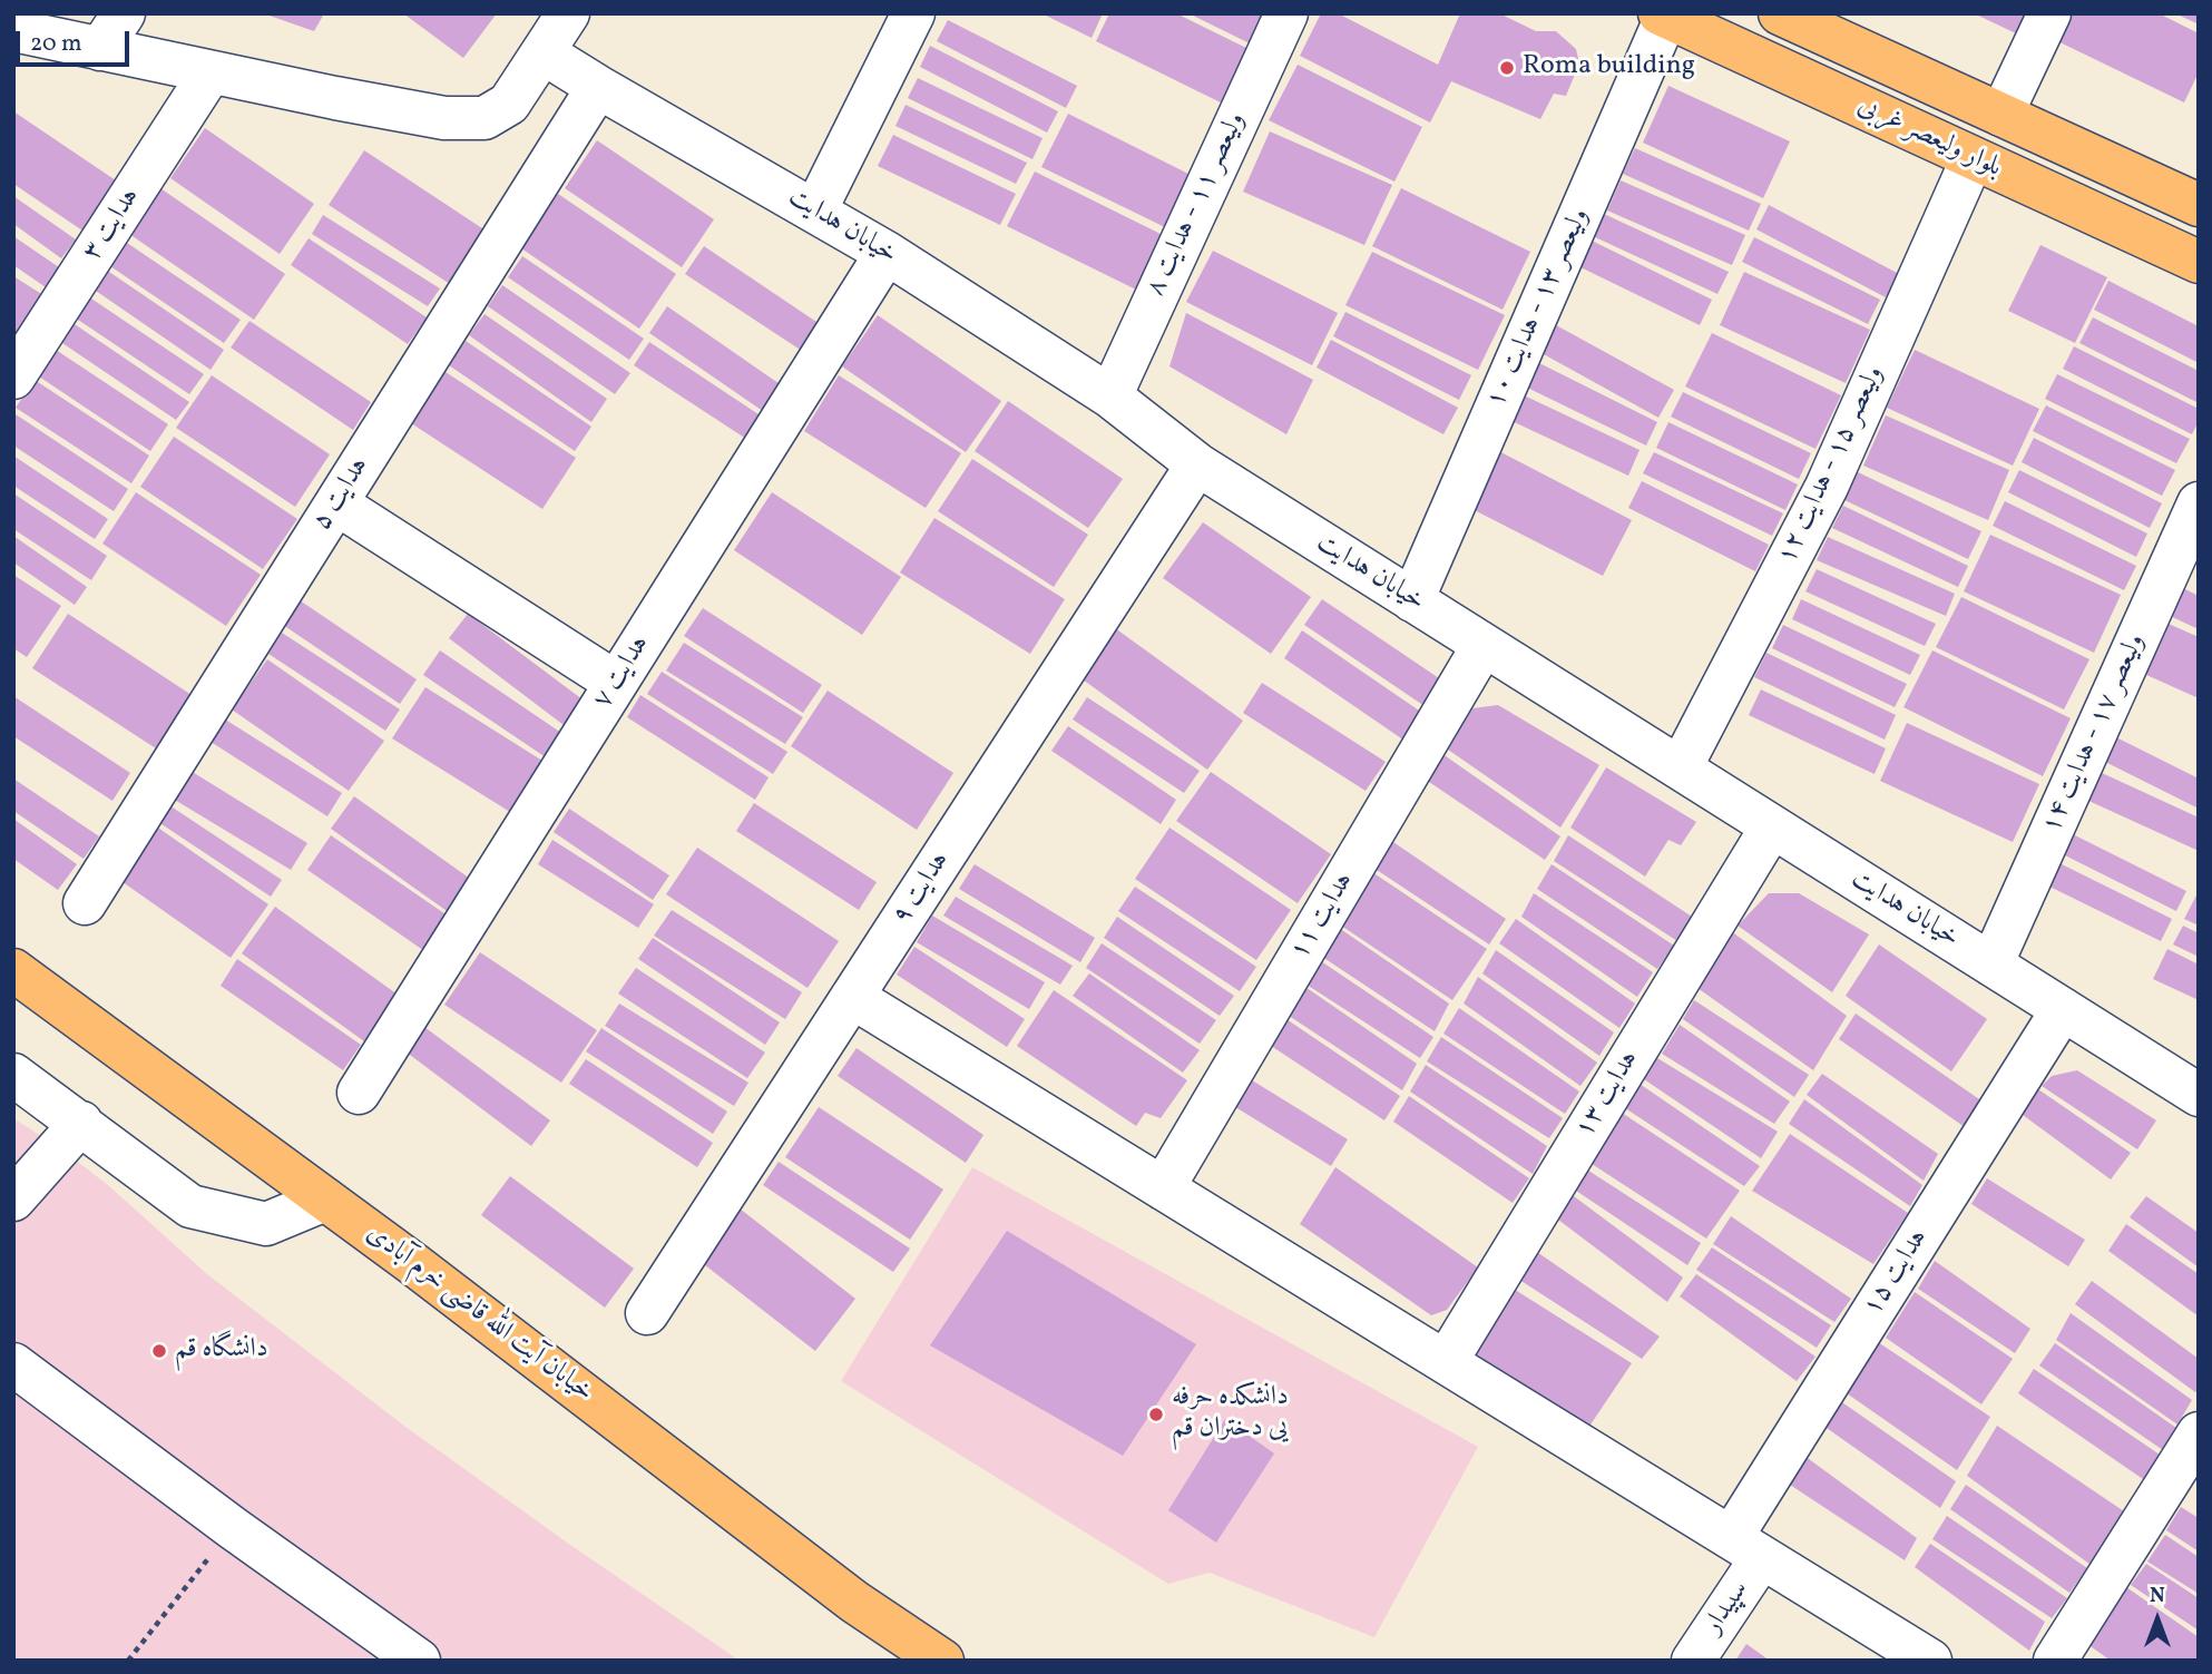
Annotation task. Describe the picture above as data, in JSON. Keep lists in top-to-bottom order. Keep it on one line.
{"streets":{"main road":["بلوار ولیعصر غربی","خیابان آیت الله قاضی خرم آبادی"],"street":["ولیعصر ۱۱ - هدایت ۸","هدایت ۳","خیابان هدایت","ولیعصر ۱۳ - هدایت ۱۰","ولیعصر ۱۵ - هدایت ۱۲","هدایت ۵","هدایت ۷","ولیعصر ۱۷ - هدایت ۱۴","هدایت ۹","هدایت ۱۱","هدایت ۱۳","هدایت ۱۵","سپیدار"]},"crossings":[["بلوار ولیعصر غربی","ولیعصر ۱۳ - هدایت ۱۰"],["بلوار ولیعصر غربی","ولیعصر ۱۵ - هدایت ۱۲"],["ولیعصر ۱۱ - هدایت ۸","خیابان هدایت"],["خیابان هدایت","ولیعصر ۱۳ - هدایت ۱۰"],["خیابان هدایت","ولیعصر ۱۵ - هدایت ۱۲"],["خیابان هدایت","هدایت ۵"],["خیابان هدایت","هدایت ۷"],["خیابان هدایت","ولیعصر ۱۷ - هدایت ۱۴"],["خیابان هدایت","هدایت ۹"],["خیابان هدایت","هدایت ۱۱"],["خیابان هدایت","هدایت ۱۳"],["خیابان هدایت","هدایت ۱۵"],["هدایت ۱۵","سپیدار"]],"places":["Roma building","دانشگاه قم","دانشکده حرفه یی دختران قم"],"scale_bar":"20 m","north":"top"}
